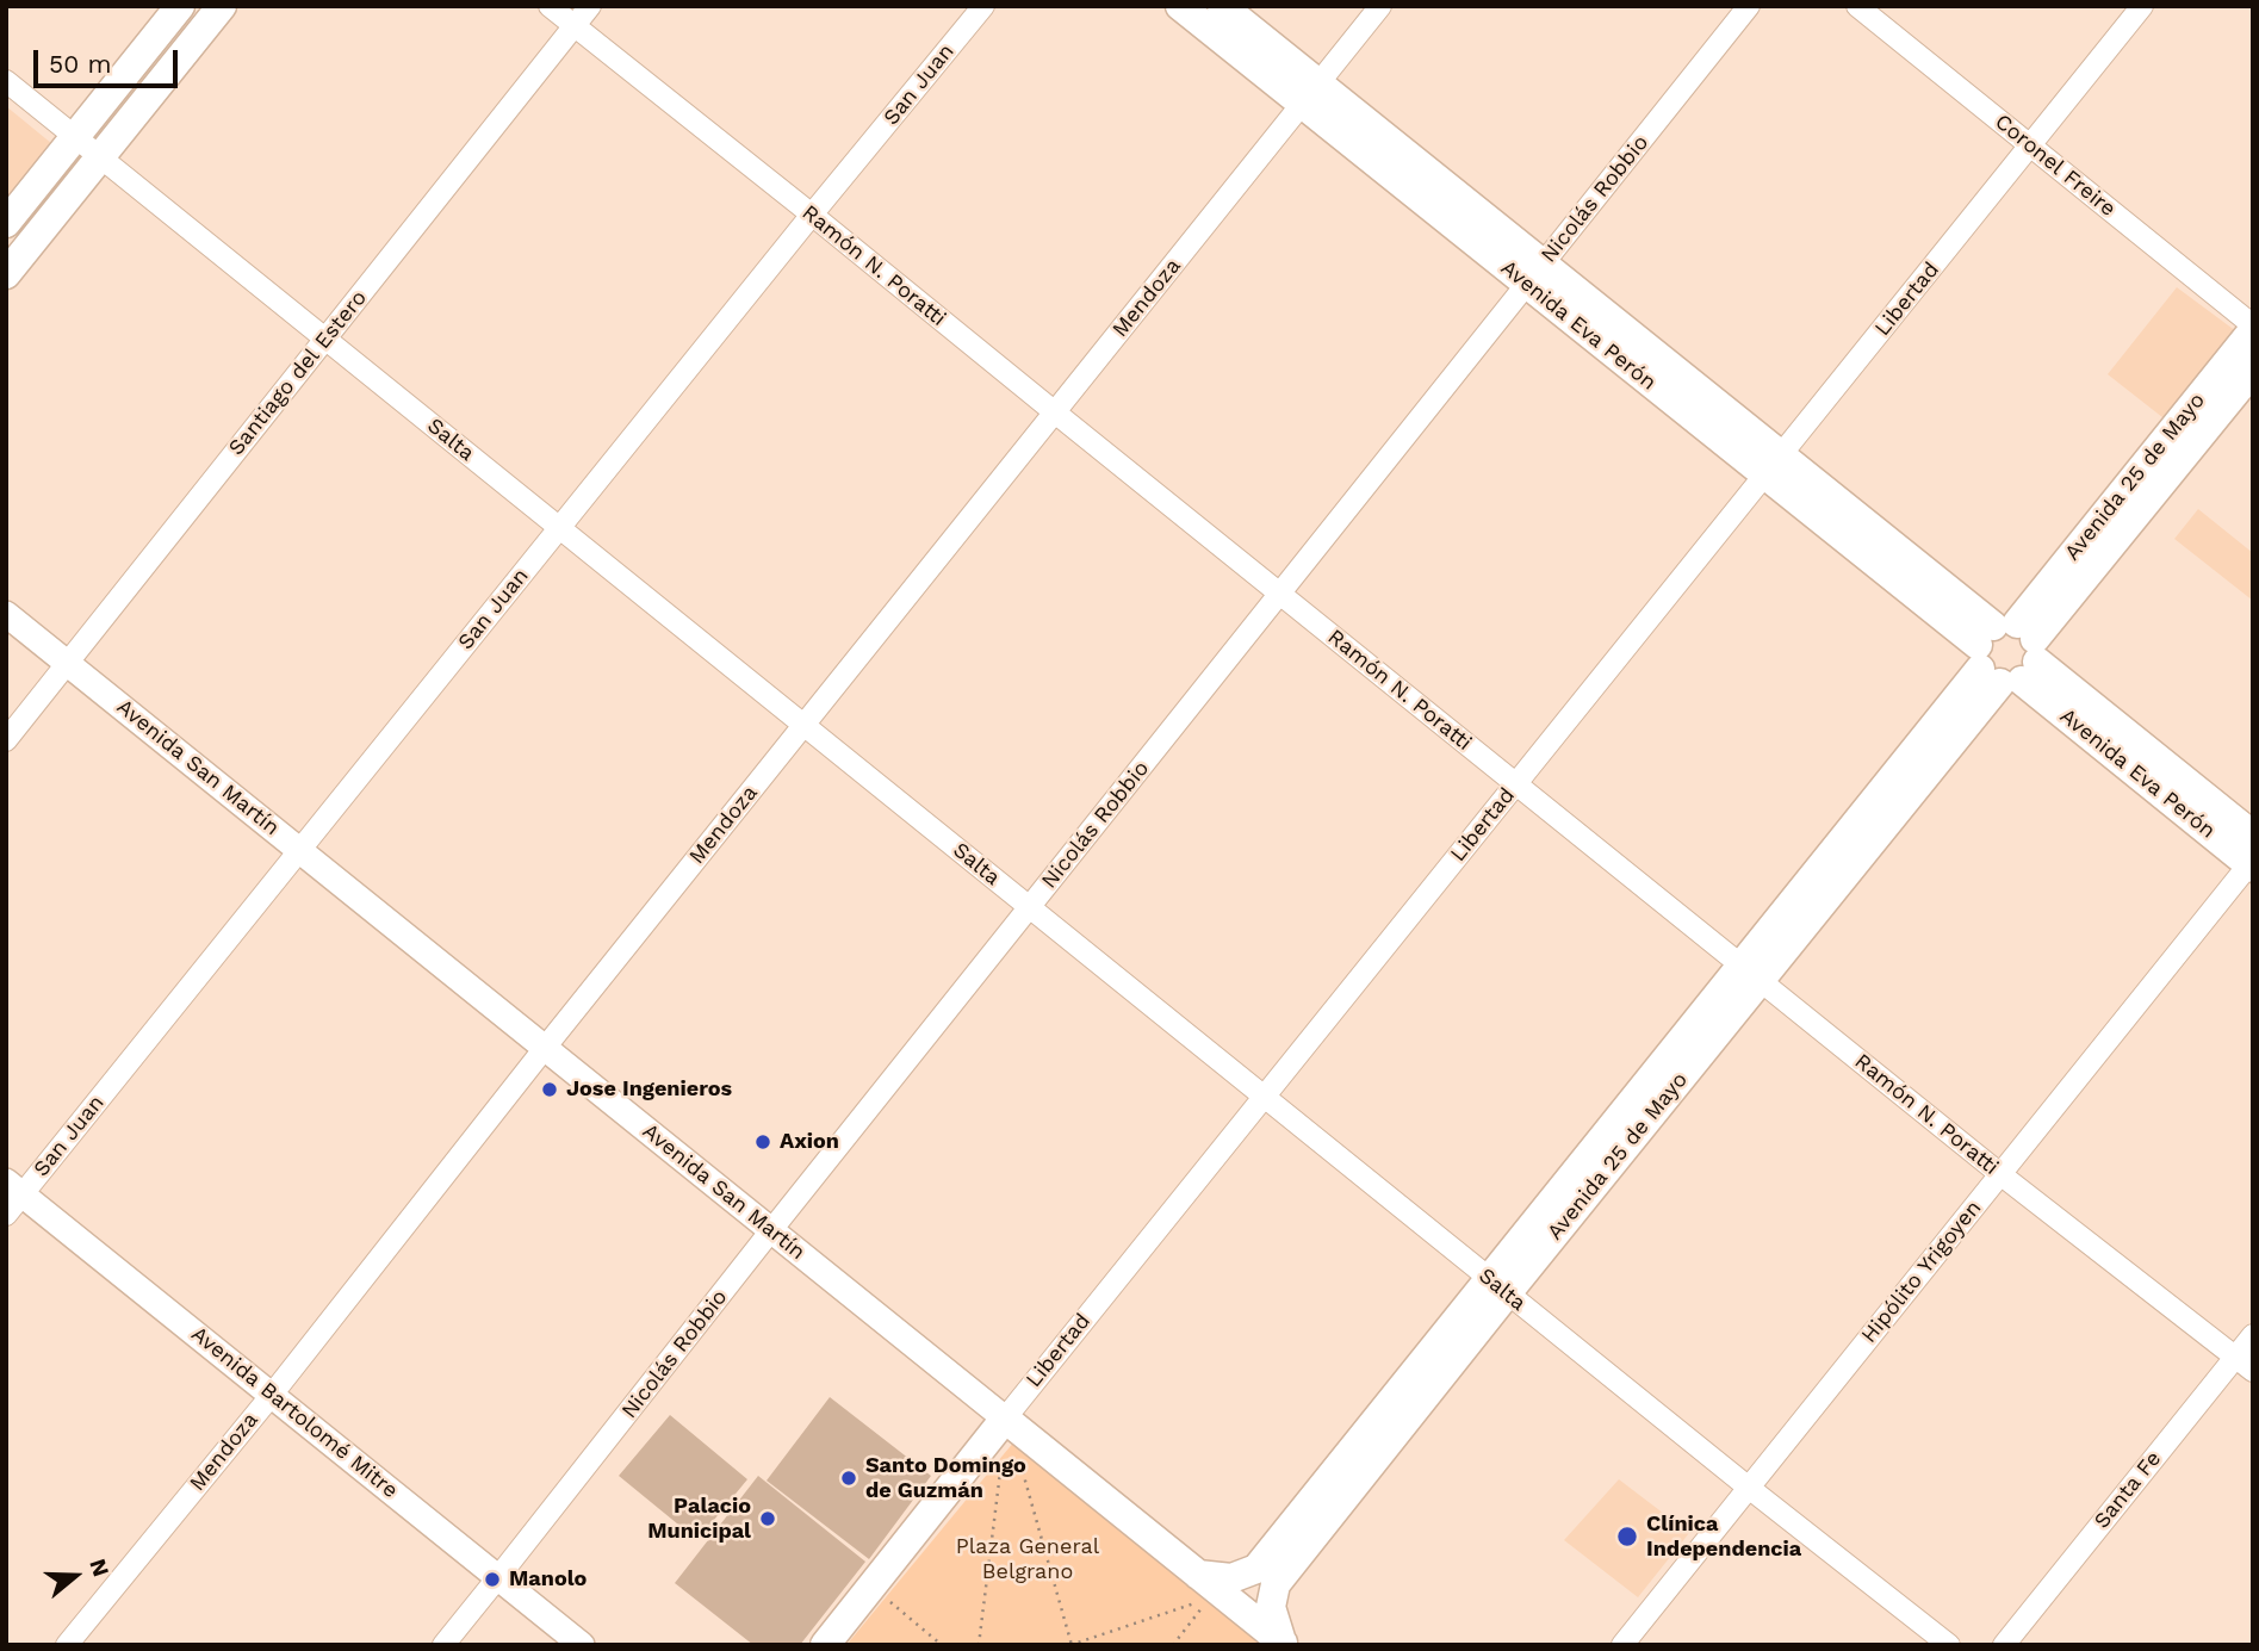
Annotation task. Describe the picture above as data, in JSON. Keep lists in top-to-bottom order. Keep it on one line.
{"streets":{"main road":["Libertad","Avenida Eva Perón","Avenida 25 de Mayo","Avenida San Martín"],"street":["San Juan","Coronel Freire","Nicolás Robbio","Ramón N. Poratti","Mendoza","Santiago del Estero","Salta","Hipólito Yrigoyen","Avenida Bartolomé Mitre","Santa Fe"]},"crossings":[["San Juan","Ramón N. Poratti"],["San Juan","Salta"],["San Juan","Avenida San Martín"],["San Juan","Avenida Bartolomé Mitre"],["Coronel Freire","Libertad"],["Coronel Freire","Avenida 25 de Mayo"],["Nicolás Robbio","Ramón N. Poratti"],["Nicolás Robbio","Avenida Eva Perón"],["Nicolás Robbio","Salta"],["Nicolás Robbio","Avenida San Martín"],["Nicolás Robbio","Avenida Bartolomé Mitre"],["Ramón N. Poratti","Mendoza"],["Ramón N. Poratti","Libertad"],["Ramón N. Poratti","Santiago del Estero"],["Ramón N. Poratti","Avenida 25 de Mayo"],["Ramón N. Poratti","Hipólito Yrigoyen"],["Ramón N. Poratti","Santa Fe"],["Mendoza","Avenida Eva Perón"],["Mendoza","Salta"],["Mendoza","Avenida San Martín"],["Mendoza","Avenida Bartolomé Mitre"],["Libertad","Avenida Eva Perón"],["Libertad","Salta"],["Libertad","Avenida San Martín"],["Avenida Eva Perón","Avenida 25 de Mayo"],["Avenida Eva Perón","Hipólito Yrigoyen"],["Santiago del Estero","Salta"],["Santiago del Estero","Avenida San Martín"],["Salta","Avenida 25 de Mayo"],["Salta","Hipólito Yrigoyen"],["Avenida 25 de Mayo","Avenida San Martín"]],"parks":["Plaza General Belgrano"],"places":["Jose Ingenieros","Axion","Santo Domingo de Guzmán","Palacio Municipal","Clínica Independencia","Manolo"],"scale_bar":"50 m","north":"right"}
